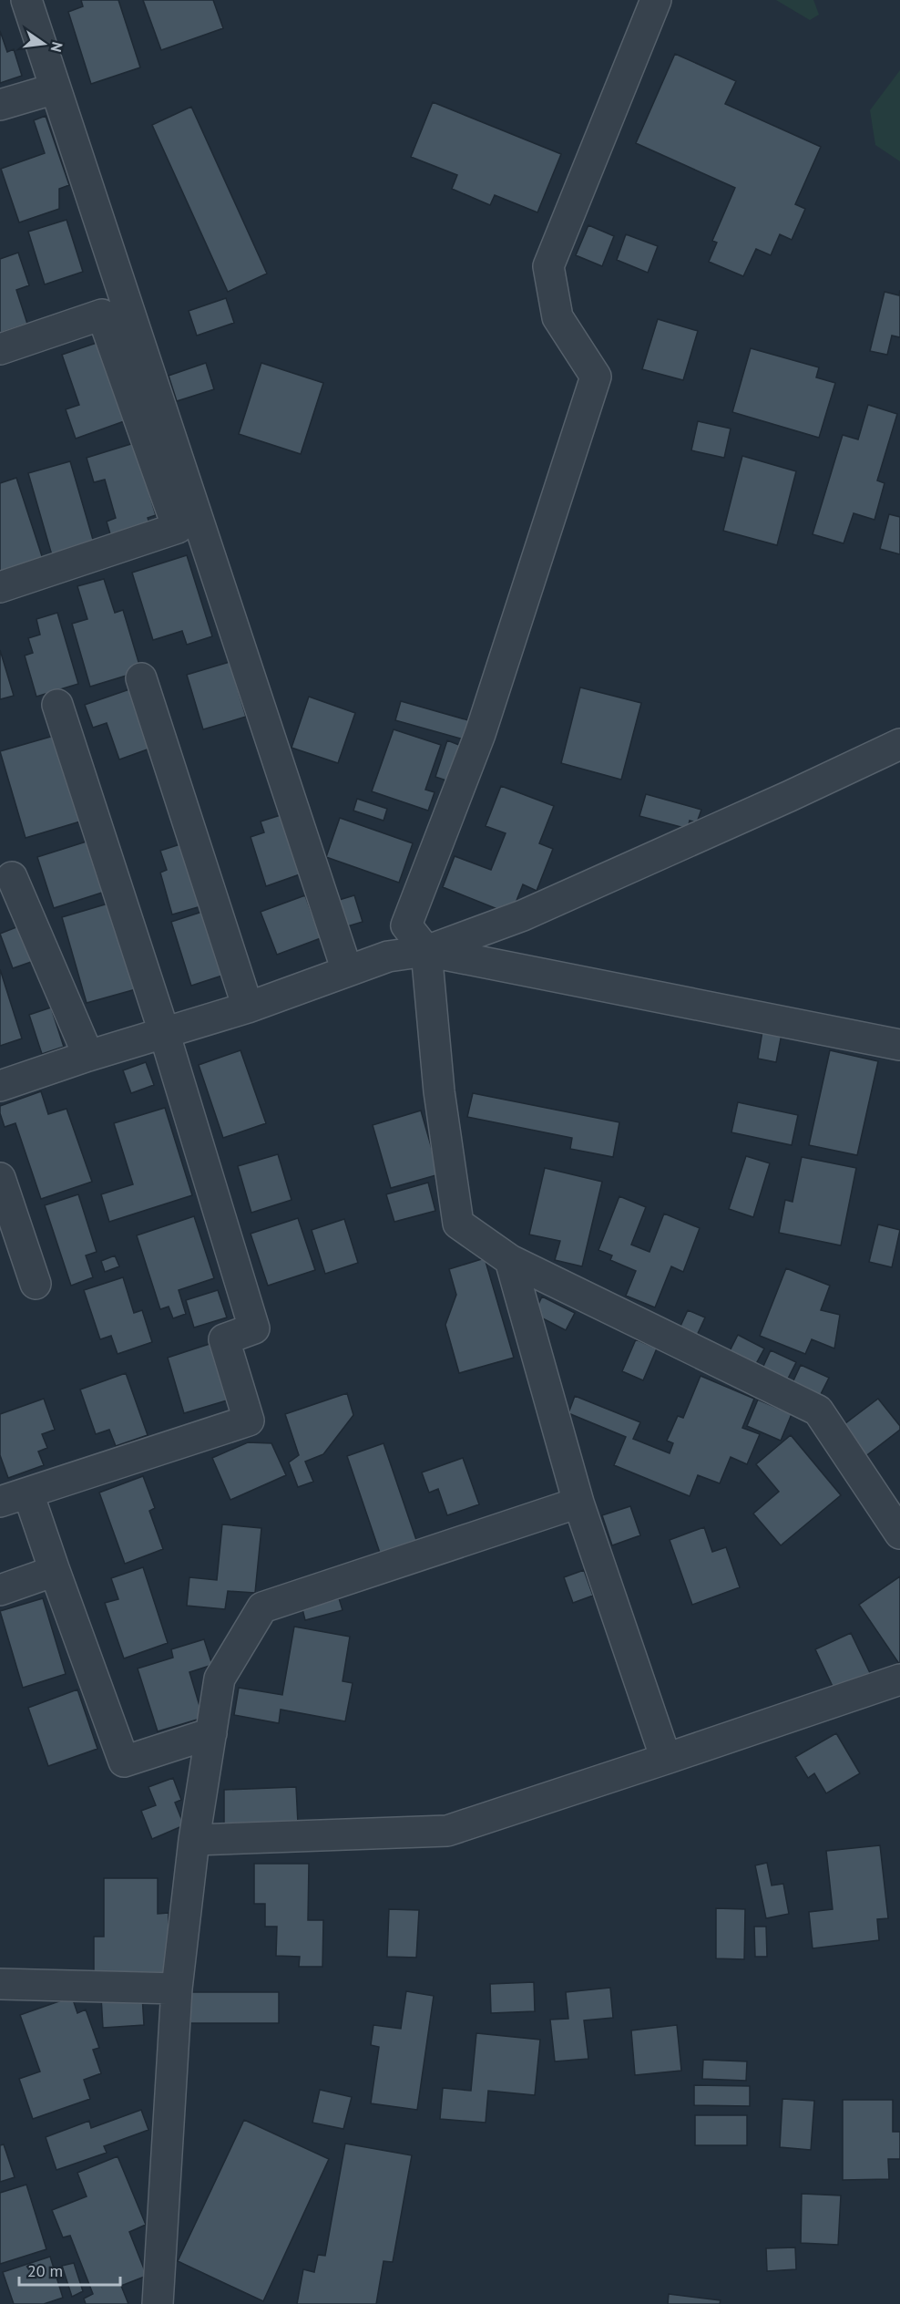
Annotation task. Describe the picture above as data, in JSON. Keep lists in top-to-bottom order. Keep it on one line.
{"scale_bar":"20 m","north":"right"}
